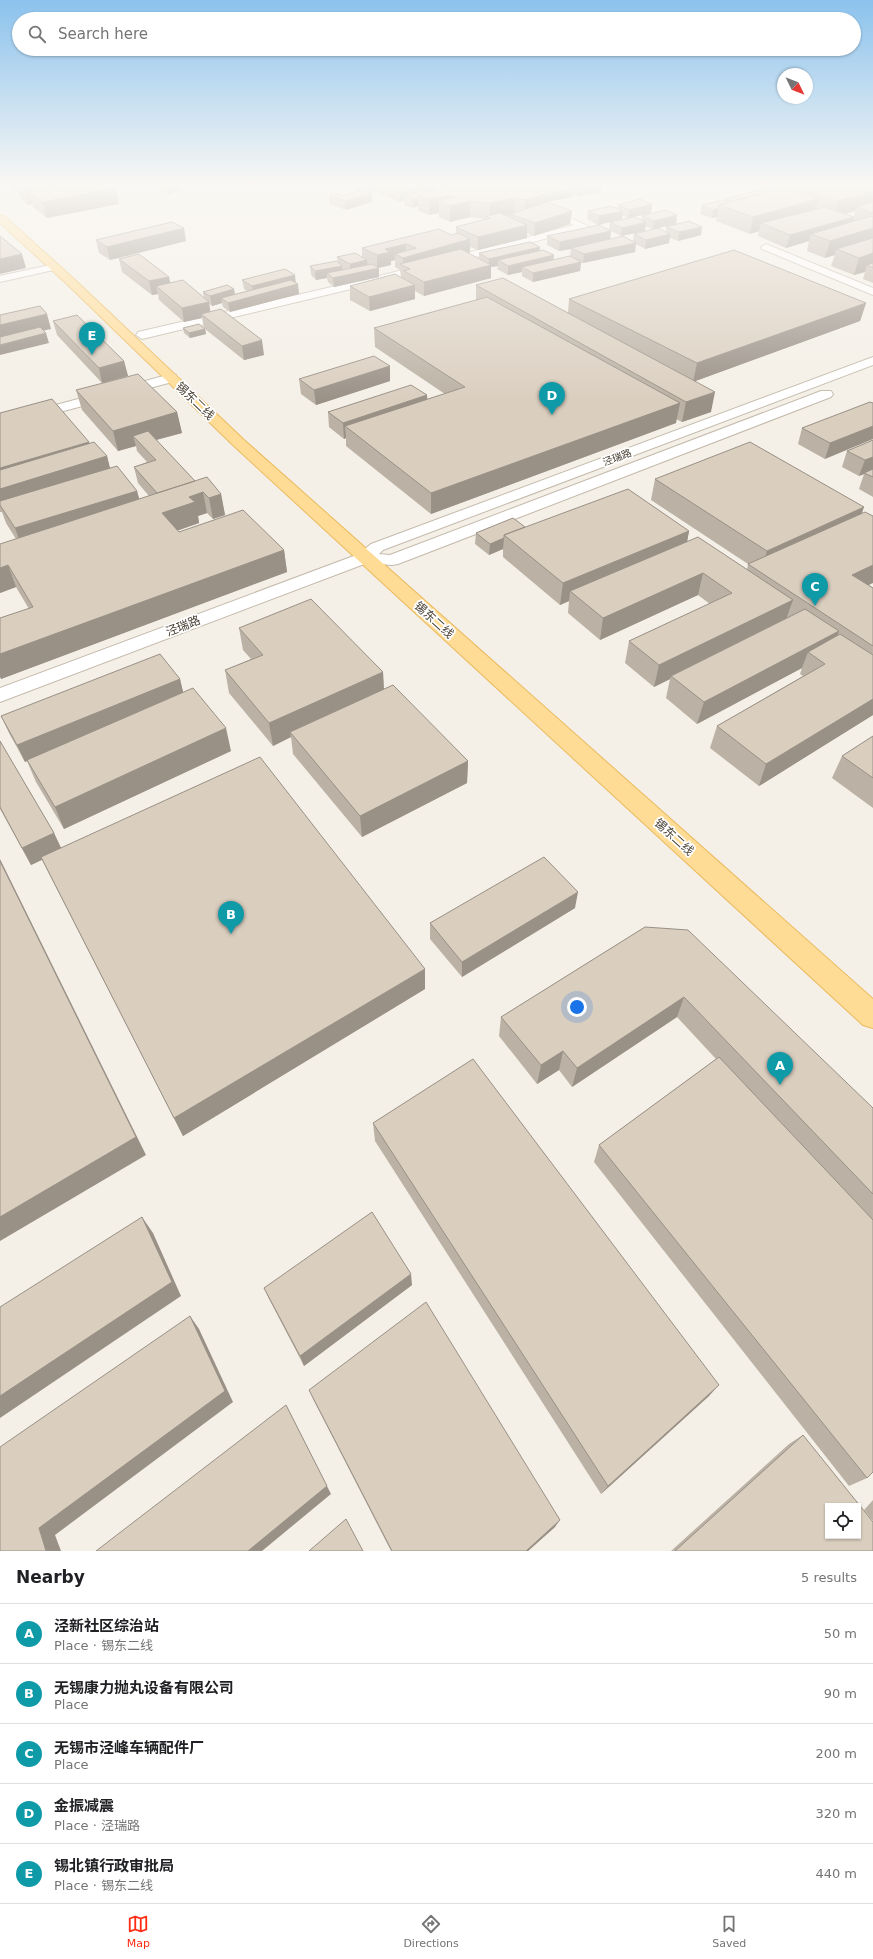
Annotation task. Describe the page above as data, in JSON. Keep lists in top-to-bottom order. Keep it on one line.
{"streets":{"main road":["锡东二线"],"street":["泾瑞路"]},"crossings":[["锡东二线","泾瑞路"]],"north":"bottom right","page":{"search":"Search here","pins":["E","D","C","B","A"],"heading":["Nearby","5 results"],"list":[{"mark":"A","name":"泾新社区综治站","note":"Place · 锡东二线","value":"50 m"},{"mark":"B","name":"无锡康力抛丸设备有限公司","note":"Place","value":"90 m"},{"mark":"C","name":"无锡市泾峰车辆配件厂","note":"Place","value":"200 m"},{"mark":"D","name":"金振减震","note":"Place · 泾瑞路","value":"320 m"},{"mark":"E","name":"锡北镇行政审批局","note":"Place · 锡东二线","value":"440 m"}],"nav":["Map","Directions","Saved"]}}
